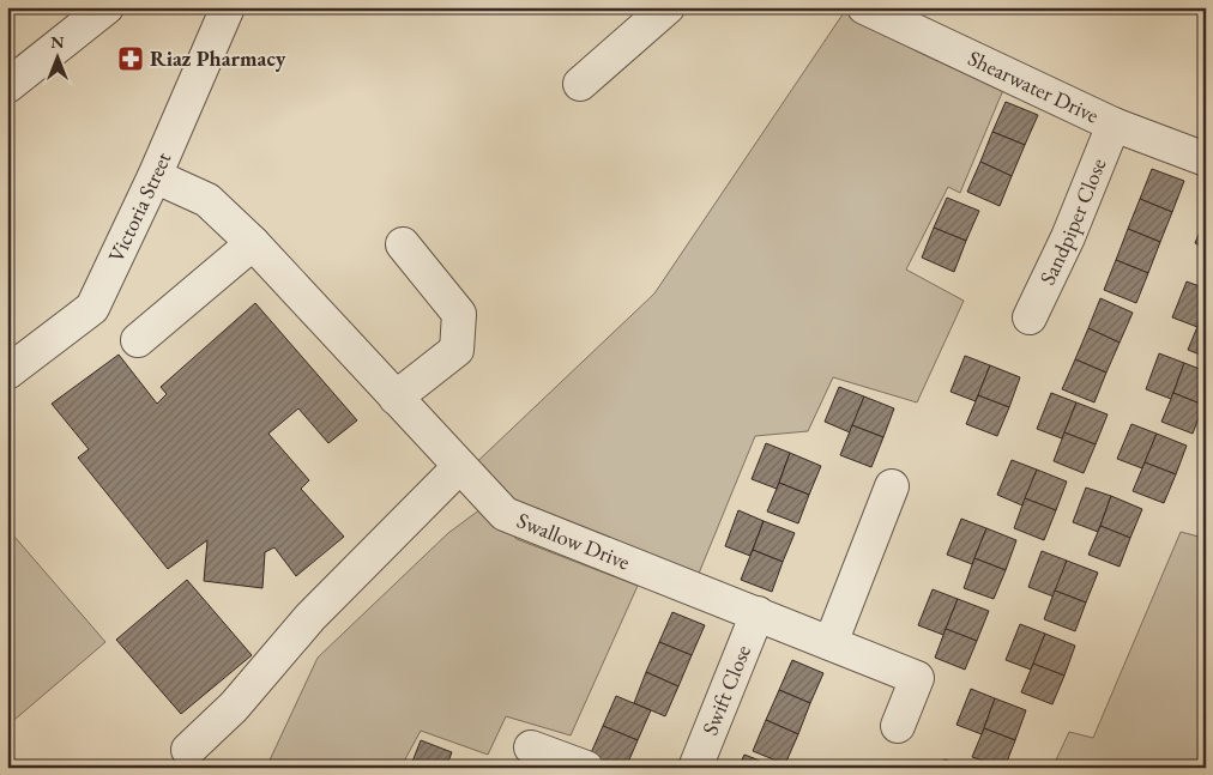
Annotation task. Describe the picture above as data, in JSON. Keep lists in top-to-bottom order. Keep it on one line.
{"streets":{"street":["Shearwater Drive","Victoria Street","Sandpiper Close","Swallow Drive","Swift Close"]},"crossings":[["Shearwater Drive","Sandpiper Close"],["Victoria Street","Swallow Drive"],["Swallow Drive","Swift Close"]],"places":{"pharmacy":["Riaz Pharmacy"]},"north":"top"}
